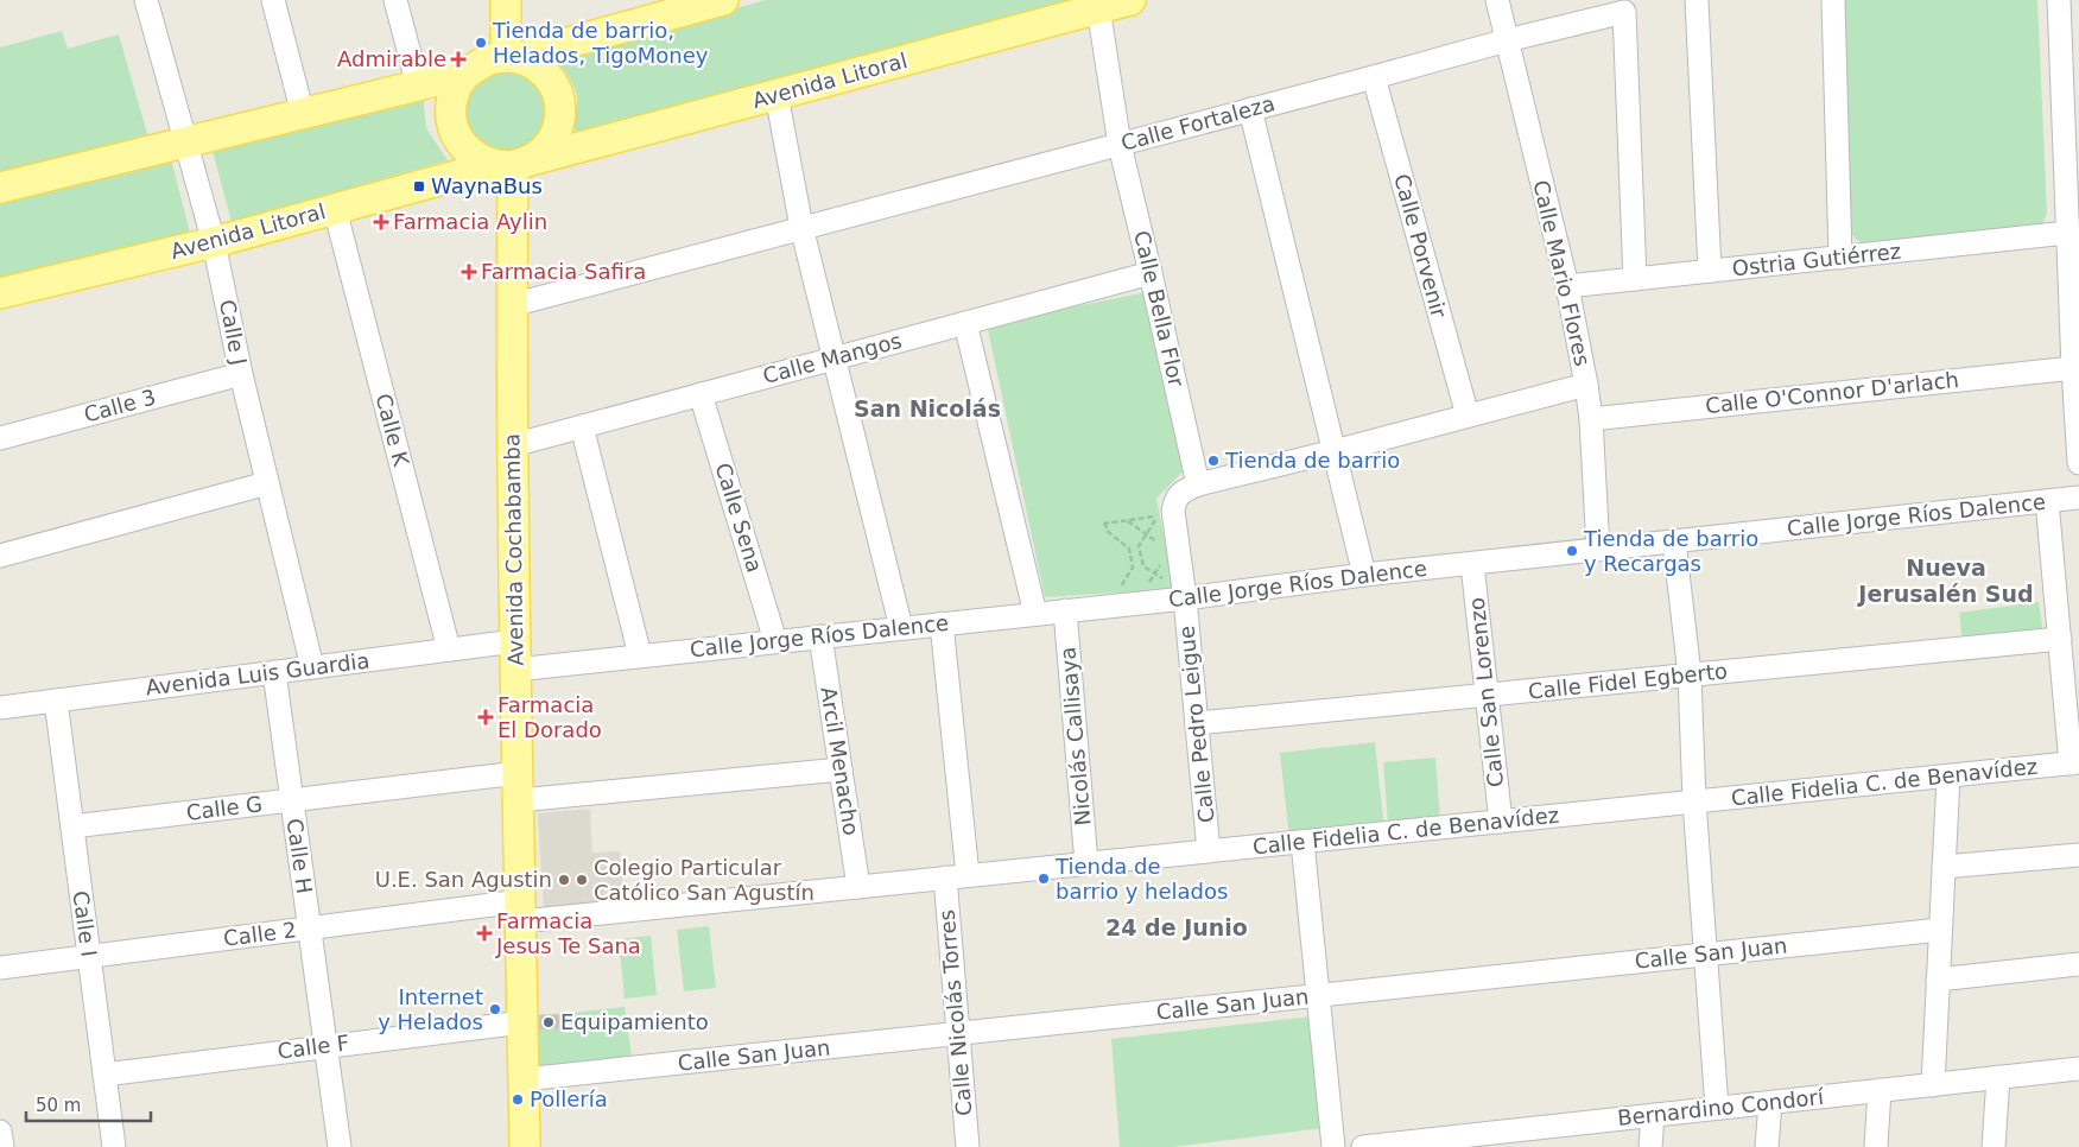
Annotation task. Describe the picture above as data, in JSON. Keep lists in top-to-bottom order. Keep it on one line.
{"streets":{"main road":["Avenida Litoral","Avenida Cochabamba"],"street":["Calle Fortaleza","Calle Porvenir","Ostria Gutiérrez","Calle Mario Flores","Calle Bella Flor","Calle J","Calle Mangos","Calle O'Connor D'arlach","Calle 3","Calle K","Calle Jorge Ríos Dalence","Calle Sena","Avenida Luis Guardia","Calle Fidel Egberto","Calle San Lorenzo","Calle Pedro Leigue","Nicolás Callisaya","Arcil Menacho","Calle Fidelia C. de Benavídez","Calle G","Calle H","Calle I","Calle 2","Calle San Juan","Calle Nicolás Torres","Calle F","Bernardino Condorí"]},"crossings":[["Avenida Litoral","Calle Bella Flor"],["Avenida Litoral","Calle J"],["Avenida Litoral","Calle K"],["Avenida Litoral","Avenida Cochabamba"],["Calle Fortaleza","Calle Porvenir"],["Calle Fortaleza","Ostria Gutiérrez"],["Calle Fortaleza","Calle Mario Flores"],["Calle Fortaleza","Calle Bella Flor"],["Calle Fortaleza","Avenida Cochabamba"],["Ostria Gutiérrez","Calle Mario Flores"],["Calle Mario Flores","Calle O'Connor D'arlach"],["Calle Mario Flores","Calle Jorge Ríos Dalence"],["Calle Bella Flor","Calle Mangos"],["Calle J","Calle 3"],["Calle J","Avenida Luis Guardia"],["Calle Mangos","Calle Sena"],["Calle Mangos","Avenida Cochabamba"],["Calle K","Avenida Luis Guardia"],["Calle Jorge Ríos Dalence","Calle Sena"],["Calle Jorge Ríos Dalence","Avenida Cochabamba"],["Calle Jorge Ríos Dalence","Avenida Luis Guardia"],["Calle Jorge Ríos Dalence","Calle San Lorenzo"],["Calle Jorge Ríos Dalence","Calle Pedro Leigue"],["Calle Jorge Ríos Dalence","Nicolás Callisaya"],["Calle Jorge Ríos Dalence","Arcil Menacho"],["Avenida Cochabamba","Avenida Luis Guardia"],["Avenida Cochabamba","Calle Fidelia C. de Benavídez"],["Avenida Cochabamba","Calle G"],["Avenida Cochabamba","Calle 2"],["Avenida Cochabamba","Calle San Juan"],["Avenida Cochabamba","Calle F"],["Avenida Luis Guardia","Calle H"],["Avenida Luis Guardia","Calle I"],["Calle Fidel Egberto","Calle San Lorenzo"],["Calle Fidel Egberto","Calle Pedro Leigue"],["Calle San Lorenzo","Calle Fidelia C. de Benavídez"],["Calle Pedro Leigue","Calle Fidelia C. de Benavídez"],["Nicolás Callisaya","Calle Fidelia C. de Benavídez"],["Arcil Menacho","Calle Fidelia C. de Benavídez"],["Arcil Menacho","Calle G"],["Calle Fidelia C. de Benavídez","Calle 2"],["Calle Fidelia C. de Benavídez","Calle Nicolás Torres"],["Calle G","Calle H"],["Calle G","Calle I"],["Calle H","Calle 2"],["Calle H","Calle F"],["Calle I","Calle 2"],["Calle I","Calle F"],["Calle San Juan","Calle Nicolás Torres"]],"districts":["San Nicolás","Nueva Jerusalén Sud","24 de Junio"],"places":{"other":["Tienda de barrio, Helados, TigoMoney","Tienda de barrio","Tienda de barrio y Recargas","Tienda de barrio y helados","U.E. San Agustin","Colegio Particular Católico San Agustín","Internet y Helados","Equipamiento","Pollería"],"health":["Admirable","Farmacia Aylin","Farmacia Safira","Farmacia El Dorado","Farmacia Jesus Te Sana"],"transit":["WaynaBus"]},"scale_bar":"50 m"}
